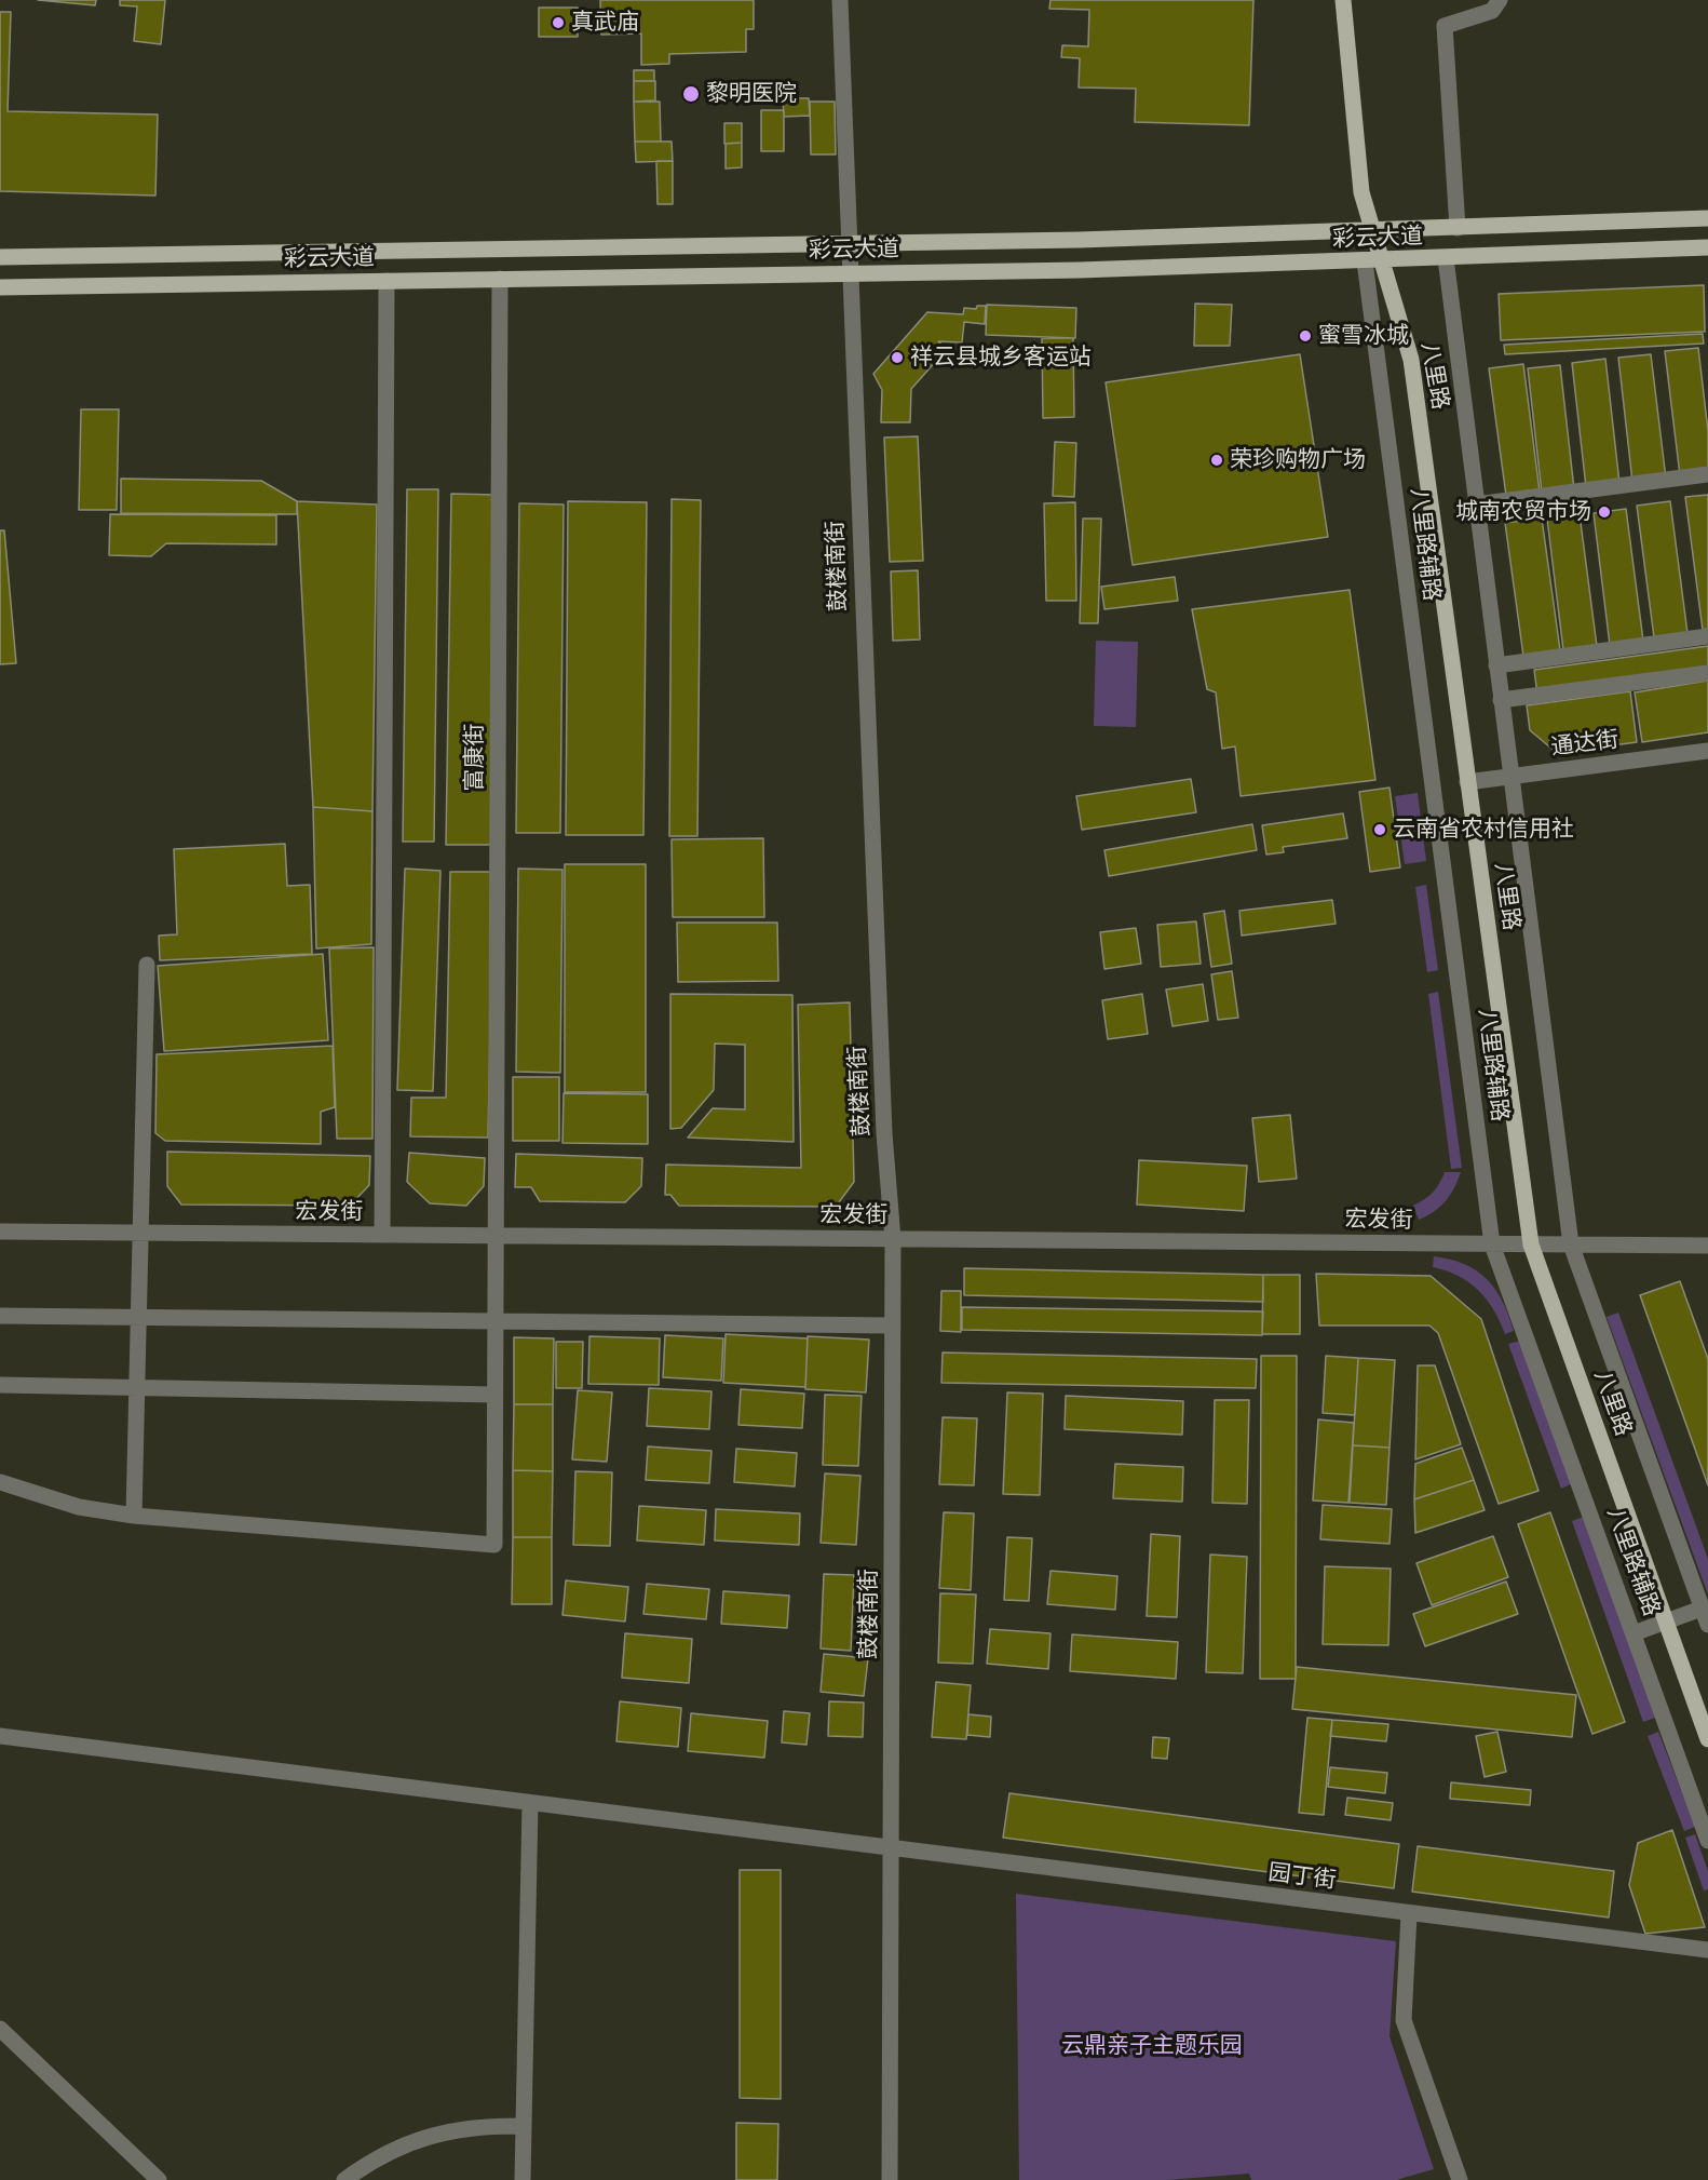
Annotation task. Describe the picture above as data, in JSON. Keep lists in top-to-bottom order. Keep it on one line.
{"streets":{"main road":["彩云大道","八里路"],"street":["八里路辅路","鼓楼南街","通达街","富康街","宏发街","园丁街"]},"crossings":[["彩云大道","八里路"],["彩云大道","八里路辅路"],["彩云大道","鼓楼南街"],["彩云大道","富康街"],["八里路","八里路辅路"],["八里路","通达街"],["八里路","宏发街"],["八里路辅路","宏发街"],["鼓楼南街","宏发街"],["鼓楼南街","园丁街"],["富康街","宏发街"]],"parks":["云鼎亲子主题乐园"],"places":["真武庙","黎明医院","蜜雪冰城","祥云县城乡客运站","荣珍购物广场","城南农贸市场","云南省农村信用社"]}
